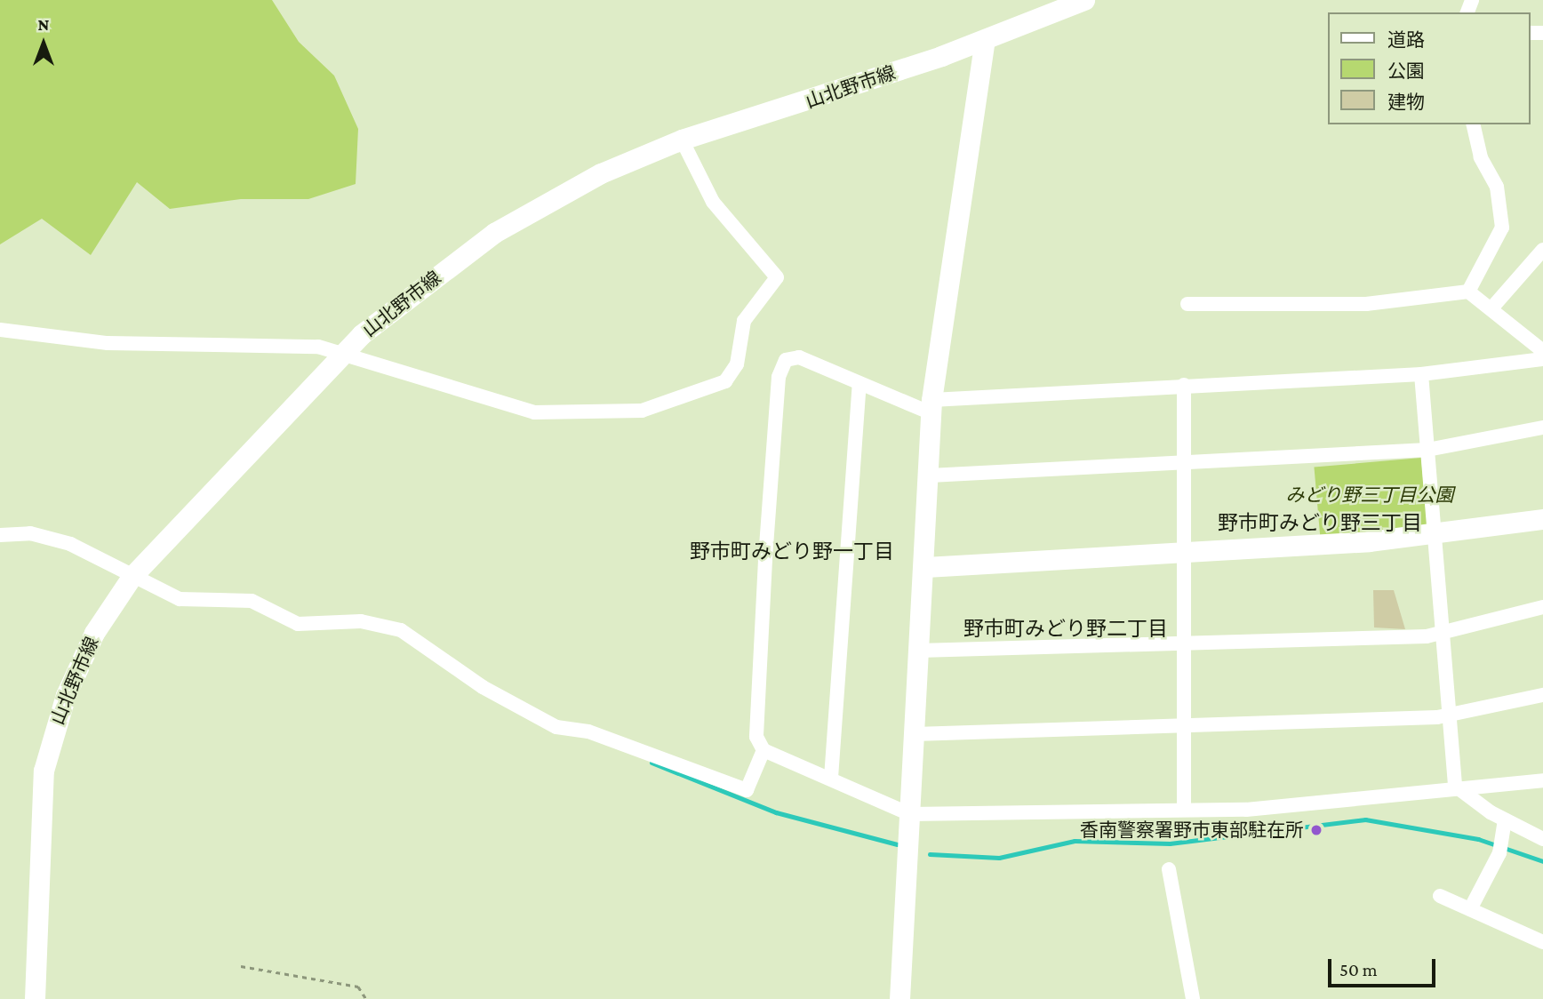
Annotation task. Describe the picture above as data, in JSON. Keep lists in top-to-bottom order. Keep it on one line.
{"streets":{"street":["山北野市線"]},"districts":["野市町みどり野三丁目","野市町みどり野一丁目","野市町みどり野二丁目"],"parks":["みどり野三丁目公園"],"places":["香南警察署野市東部駐在所"],"legend":["道路","公園","建物"],"scale_bar":"50 m","north":"top"}
